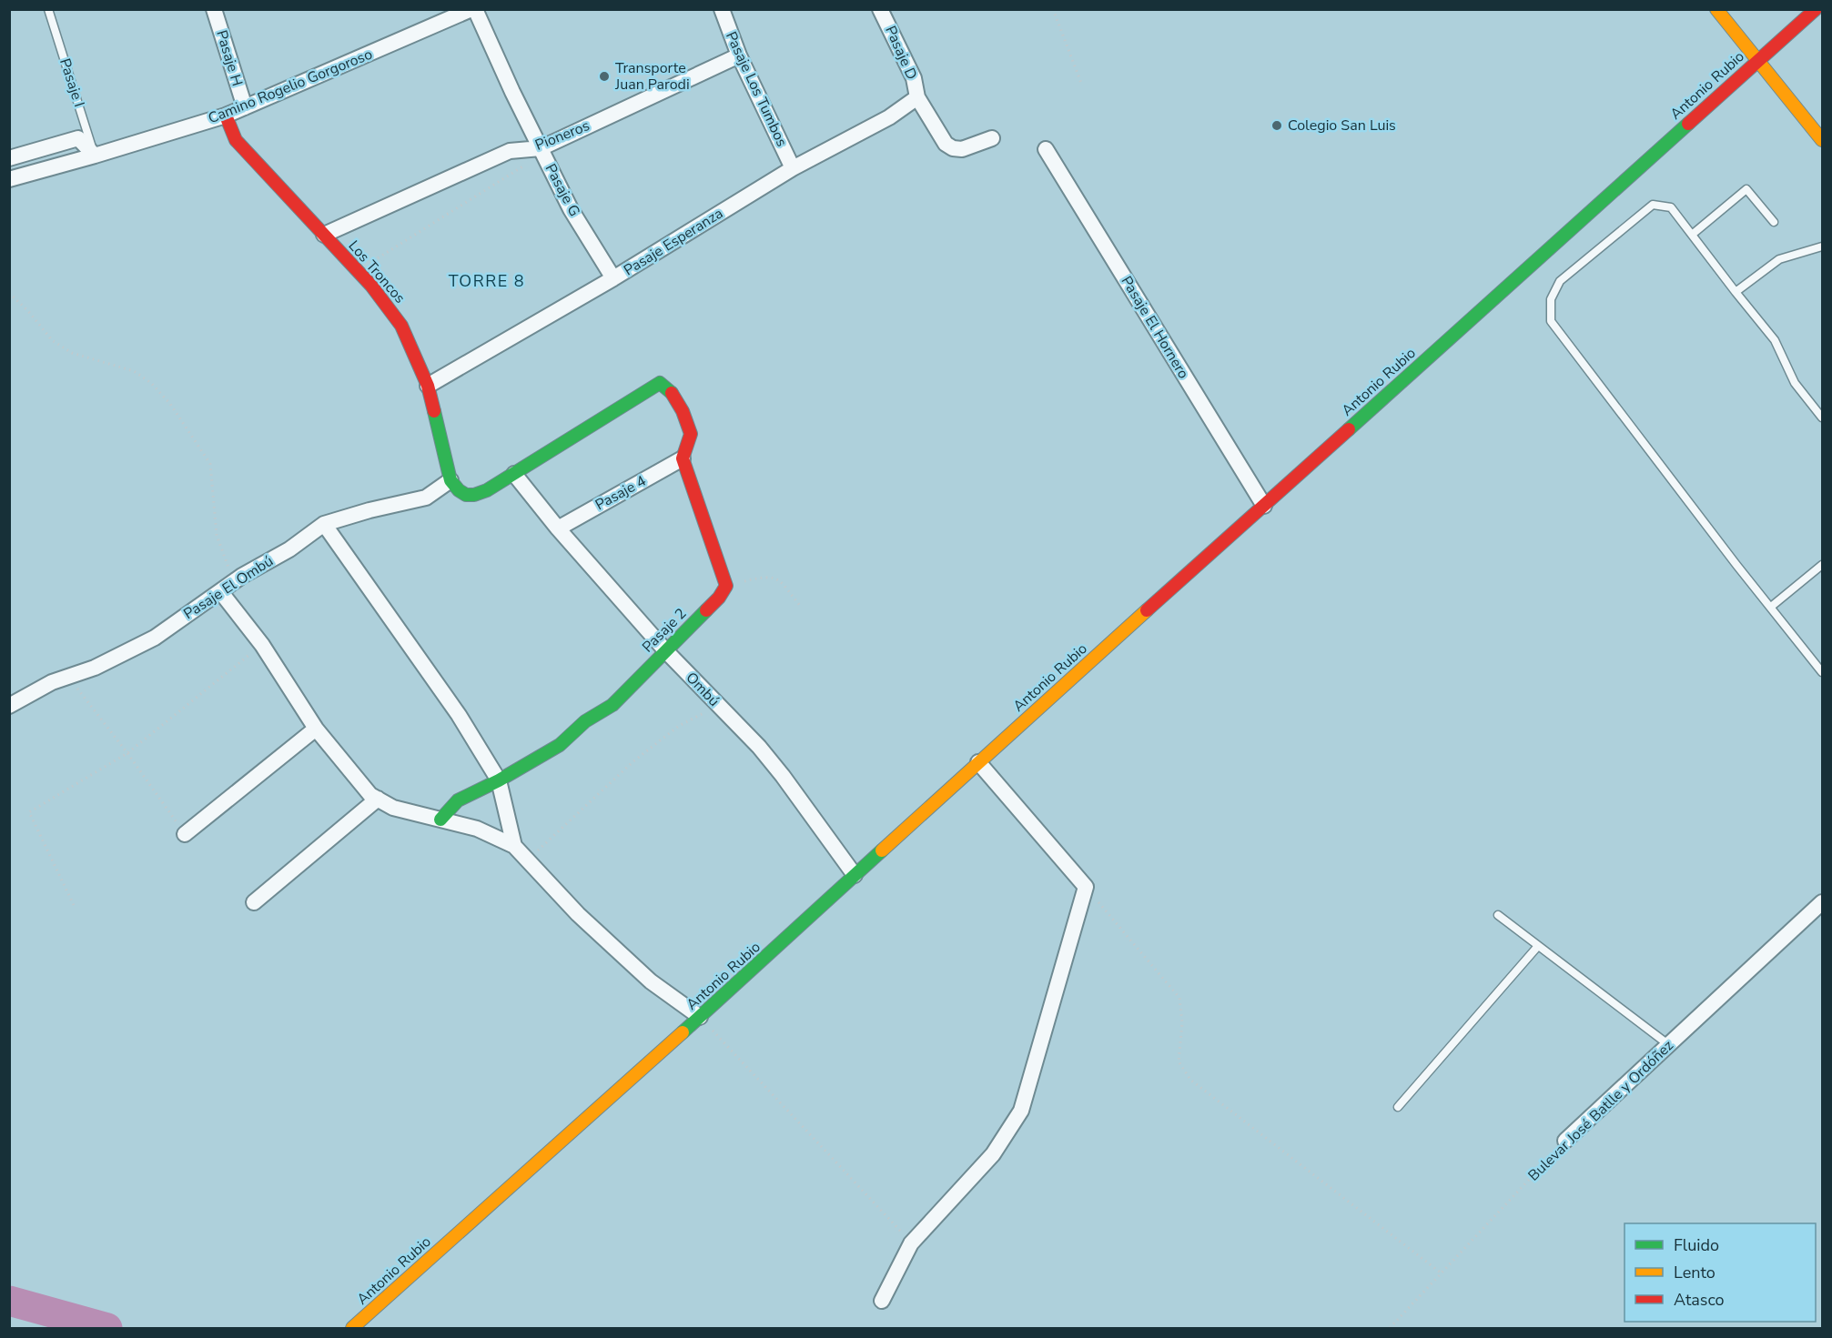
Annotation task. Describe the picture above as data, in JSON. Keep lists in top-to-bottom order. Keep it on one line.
{"streets":{"street":["Pasaje D","Pasaje H","Antonio Rubio","Camino Rogelio Gorgoroso","Pasaje Los Tumbos","Pioneros","Pasaje G","Pasaje Esperanza","Los Troncos","Pasaje El Hornero","Pasaje 4","Pasaje El Ombú","Pasaje 2","Ombú","Bulevar José Batlle y Ordóñez"],"lane":["Pasaje I"]},"crossings":[["Pasaje D","Pasaje Esperanza"],["Pasaje H","Camino Rogelio Gorgoroso"],["Pasaje I","Camino Rogelio Gorgoroso"],["Antonio Rubio","Pasaje El Hornero"],["Antonio Rubio","Ombú"],["Camino Rogelio Gorgoroso","Pasaje G"],["Camino Rogelio Gorgoroso","Los Troncos"],["Pasaje Los Tumbos","Pioneros"],["Pasaje Los Tumbos","Pasaje Esperanza"],["Pioneros","Pasaje G"],["Pioneros","Los Troncos"],["Pasaje G","Pasaje Esperanza"],["Pasaje Esperanza","Los Troncos"],["Los Troncos","Pasaje El Ombú"],["Pasaje 4","Ombú"],["Pasaje 2","Ombú"]],"districts":["TORRE 8"],"places":["Transporte Juan Parodi","Colegio San Luis"],"legend":["Fluido","Lento","Atasco"]}
